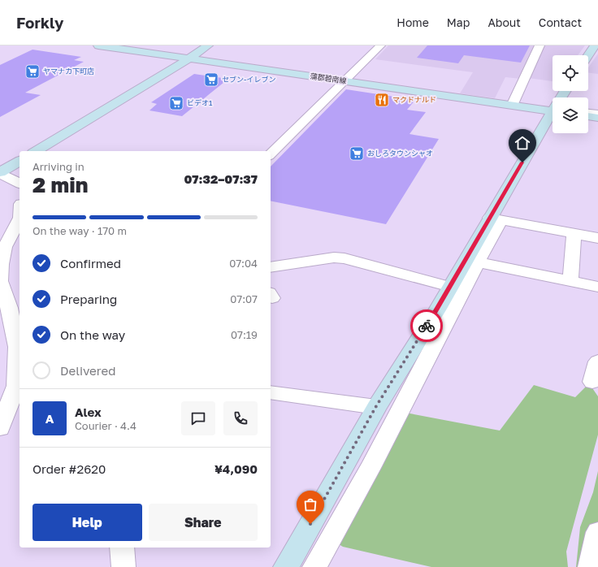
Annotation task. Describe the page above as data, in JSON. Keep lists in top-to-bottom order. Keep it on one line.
{"streets":{"main road":["蒲郡碧南線"]},"places":{"supermarket":["ヤマナカ下町店","セブン-イレブン","ビデオ1","おしろタウンシャオ"],"restaurant":["マクドナルド"]},"page":{"header":"Forkly","nav":["Home","Map","About","Contact"],"heading":["2 min","Arriving in","07:32–07:37"],"panel":["Alex","Courier · 4.4","Order #2620","¥4,090"],"bar":"On the way · 170 m","list":[["Confirmed","07:04"],["Preparing","07:07"],["On the way","07:19"],"Delivered"],"round":"A","buttons":["Help","Share"]}}
